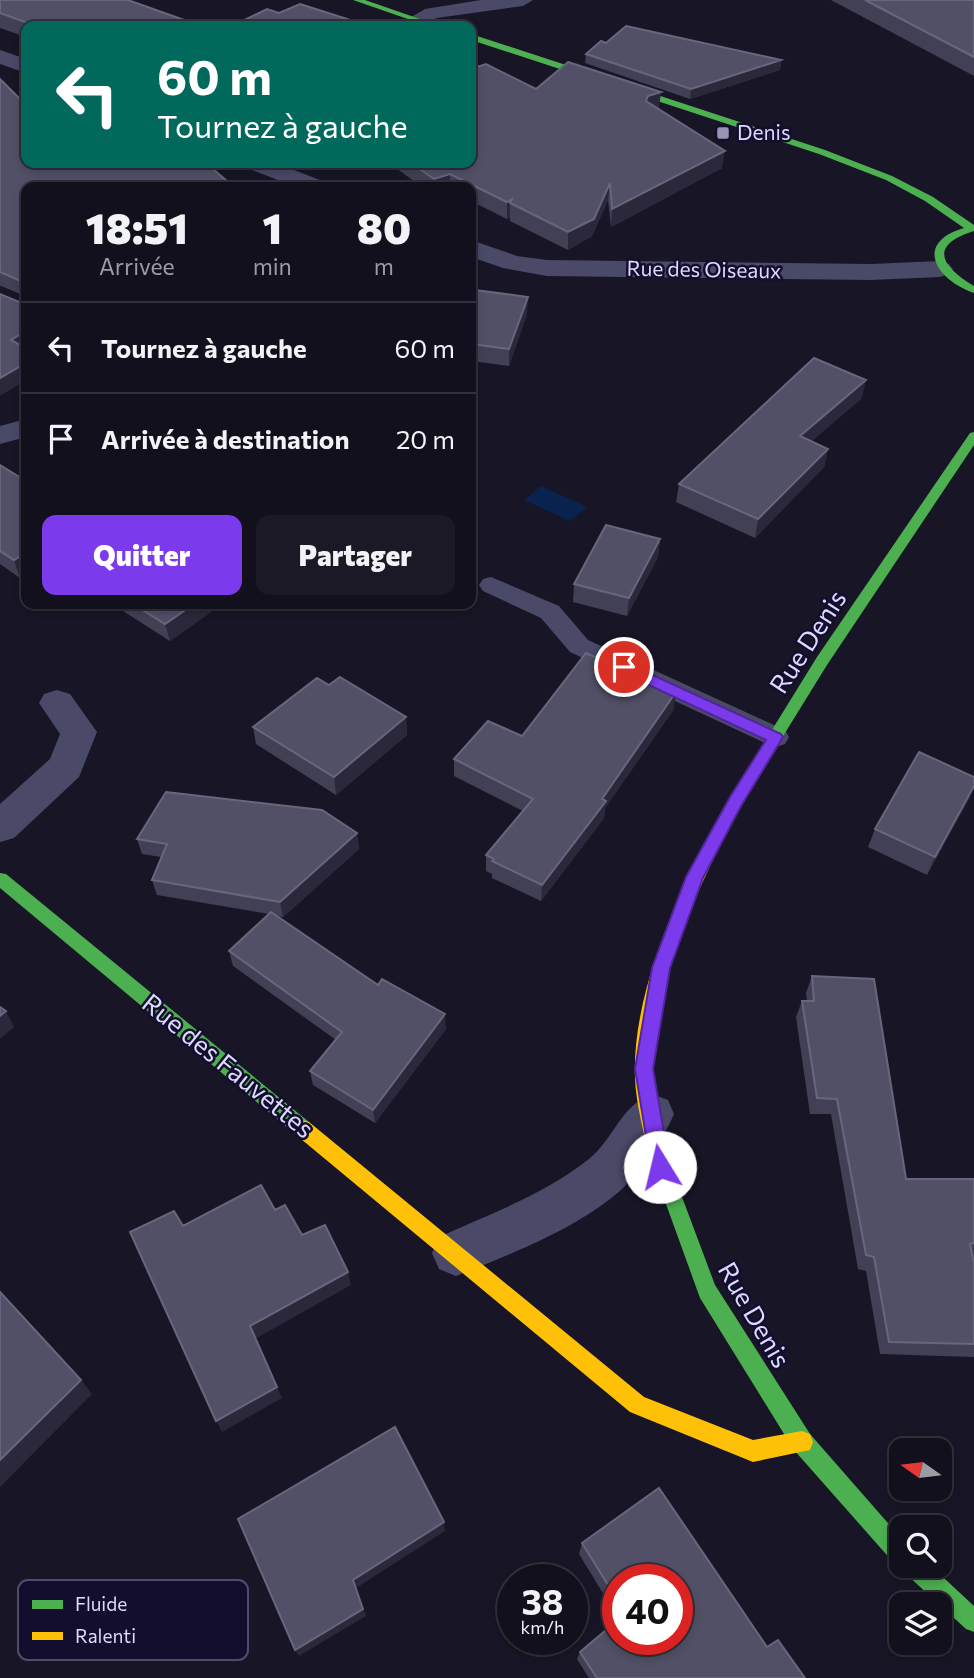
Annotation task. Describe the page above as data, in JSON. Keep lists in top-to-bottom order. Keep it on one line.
{"streets":{"street":["Rue des Oiseaux","Rue Denis","Rue des Fauvettes"]},"crossings":[["Rue Denis","Rue des Fauvettes"]],"places":{"transit":["Denis"]},"legend":["Fluide","Ralenti"],"north":"left","page":{"turn":["60 m","Tournez à gauche"],"eta":["18:51","Arrivée","1","min","80","m"],"list":[{"name":"Tournez à gauche","value":"60 m"},{"name":"Arrivée à destination","value":"20 m"}],"buttons":["Quitter","Partager"],"speed":"38 km/h","limit":"40"}}
